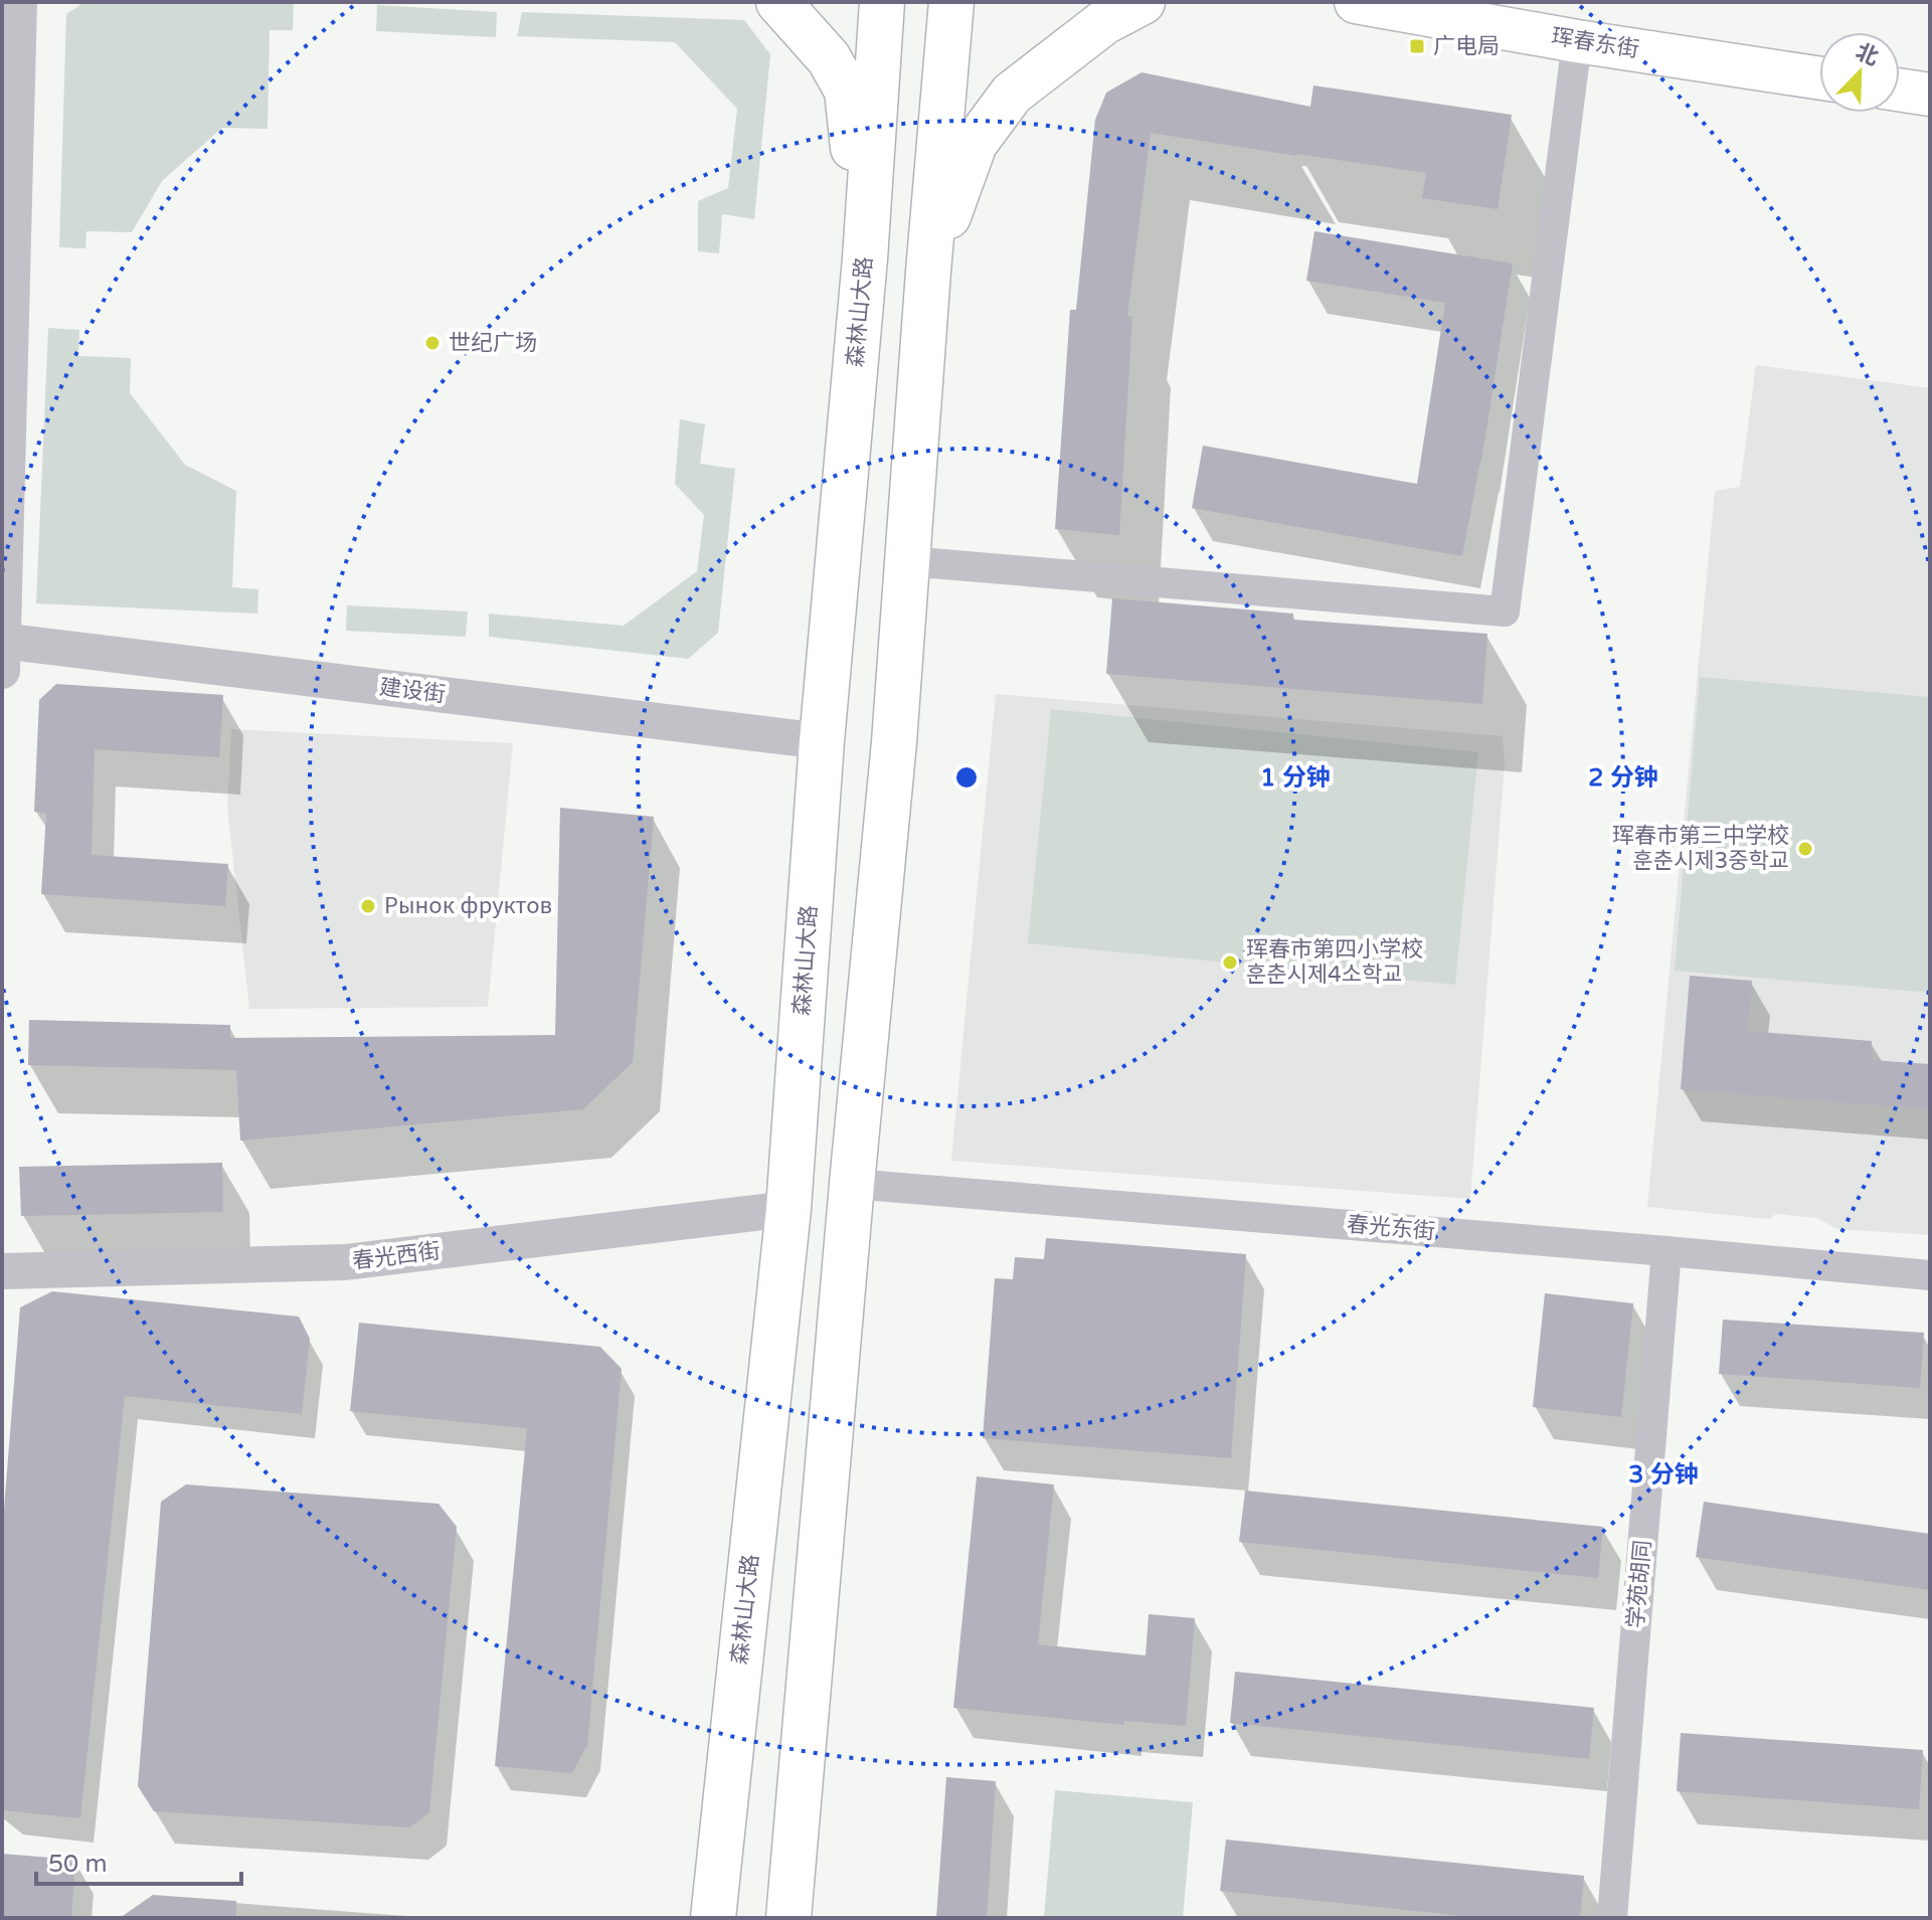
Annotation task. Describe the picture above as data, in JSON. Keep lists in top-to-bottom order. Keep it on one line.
{"streets":{"main road":["珲春东街","森林山大路"],"street":["建设街","春光东街","春光西街","学苑胡同"]},"crossings":[["森林山大路","建设街"],["森林山大路","春光西街"],["春光东街","学苑胡同"]],"places":{"transit":["广电局"],"other":["世纪广场","珲春市第三中学校 훈춘시제3중학교","Рынок фруктов","珲春市第四小学校 훈춘시제4소학교"]},"scale_bar":"50 m","north":"top right","rings":["1 分钟","2 分钟","3 分钟"]}
